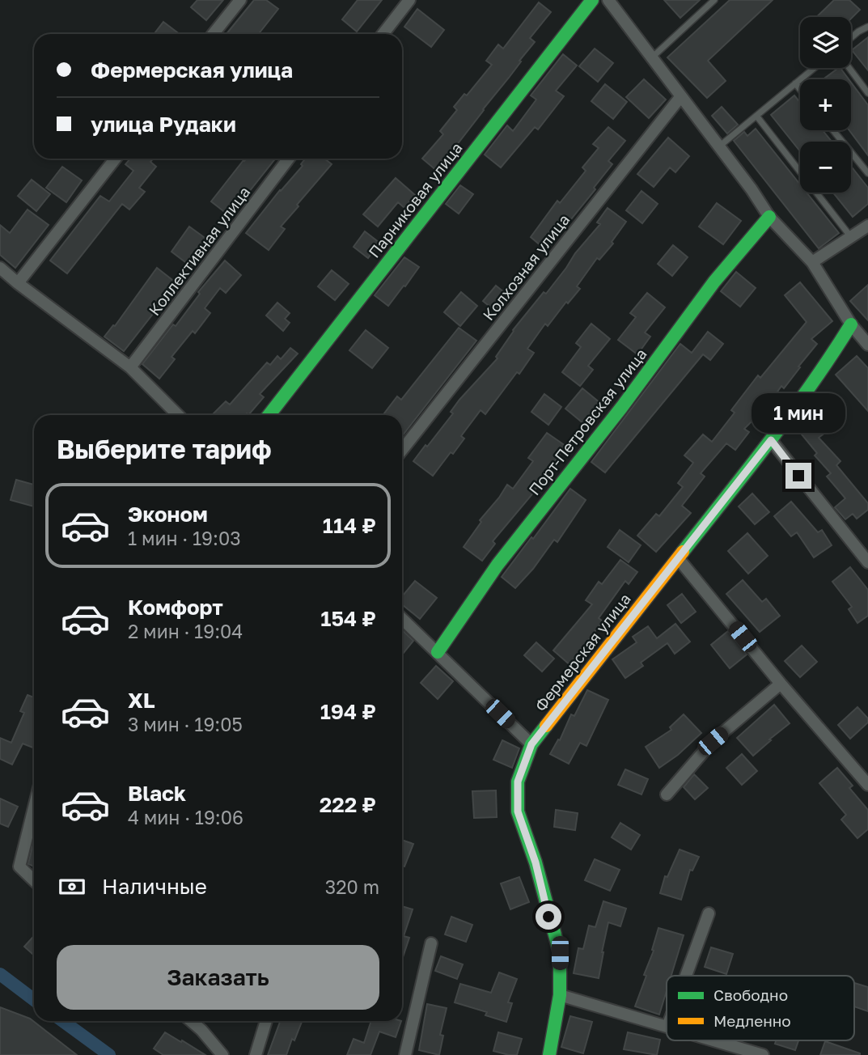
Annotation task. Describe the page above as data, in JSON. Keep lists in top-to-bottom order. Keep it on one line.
{"streets":{"street":["Парниковая улица","Коллективная улица","Колхозная улица","Порт-Петровская улица","Фермерская улица"]},"legend":["Свободно","Медленно"],"page":{"map_buttons":["+","−"],"banner":["Фермерская улица","улица Рудаки"],"bubble":"1 мин","heading":"Выберите тариф","list":[{"name":"Эконом","note":"1 мин · 19:03","value":"114 ₽"},{"name":"Комфорт","note":"2 мин · 19:04","value":"154 ₽"},{"name":"XL","note":"3 мин · 19:05","value":"194 ₽"},{"name":"Black","note":"4 мин · 19:06","value":"222 ₽"}],"pay":["Наличные","320 m"],"buttons":"Заказать"}}
